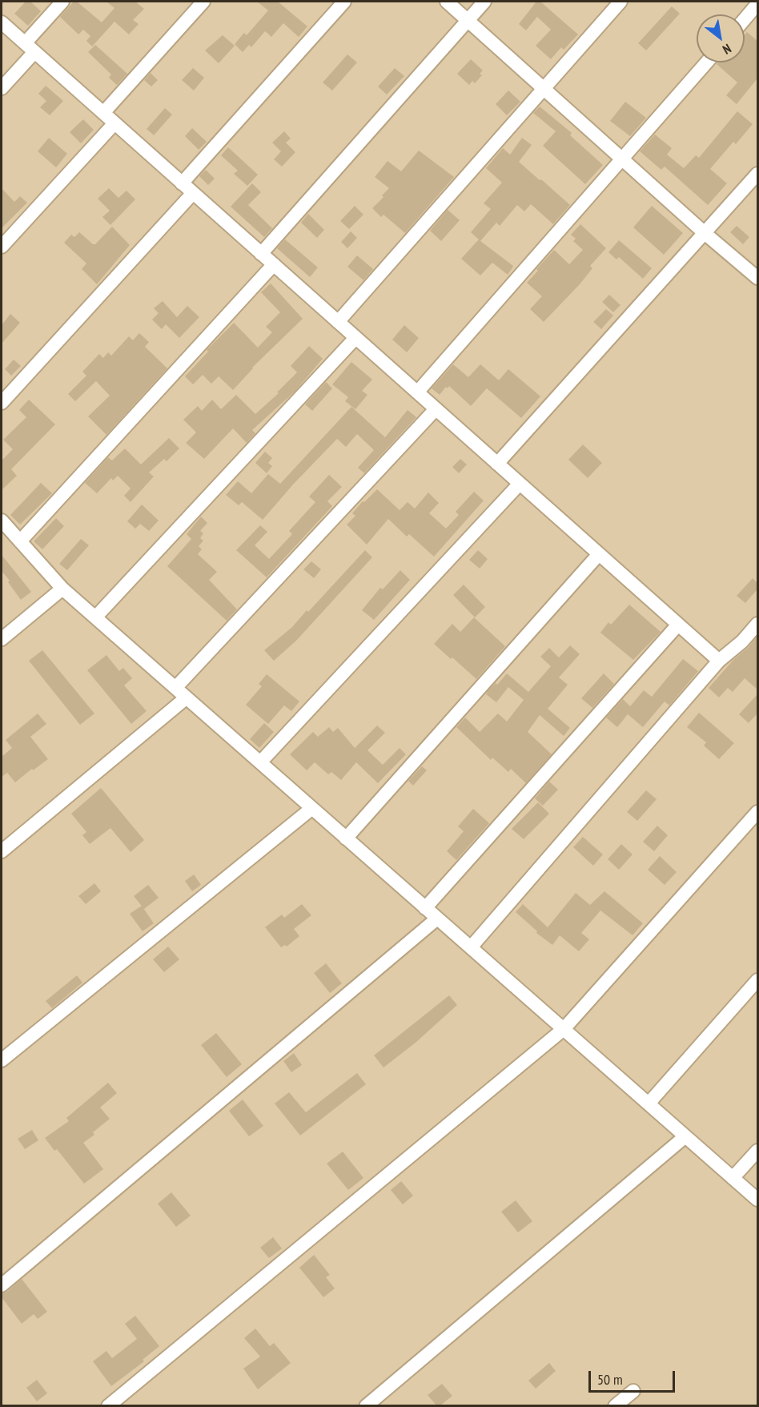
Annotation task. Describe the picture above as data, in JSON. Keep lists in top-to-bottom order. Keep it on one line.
{"scale_bar":"50 m","north":"bottom right"}
